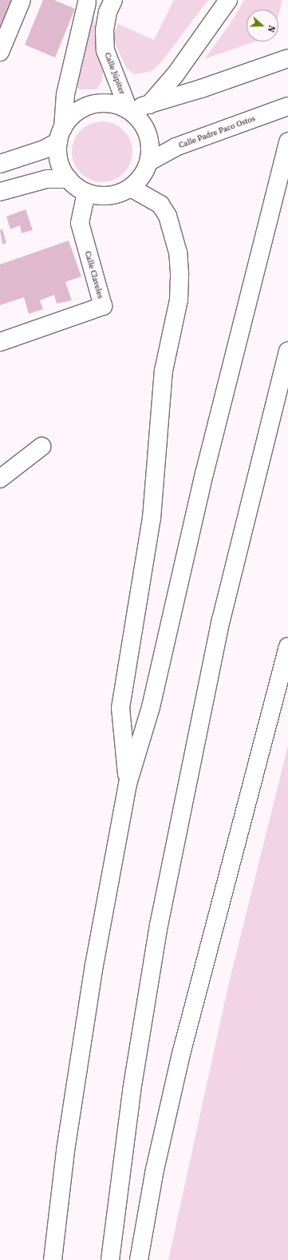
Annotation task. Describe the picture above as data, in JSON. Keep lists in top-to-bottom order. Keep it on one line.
{"streets":{"main road":["Calle Júpiter","Calle Padre Paco Ostos","Calle Claveles"]},"crossings":[["Calle Júpiter","Calle Padre Paco Ostos"],["Calle Júpiter","Calle Claveles"],["Calle Padre Paco Ostos","Calle Claveles"]],"north":"right"}
